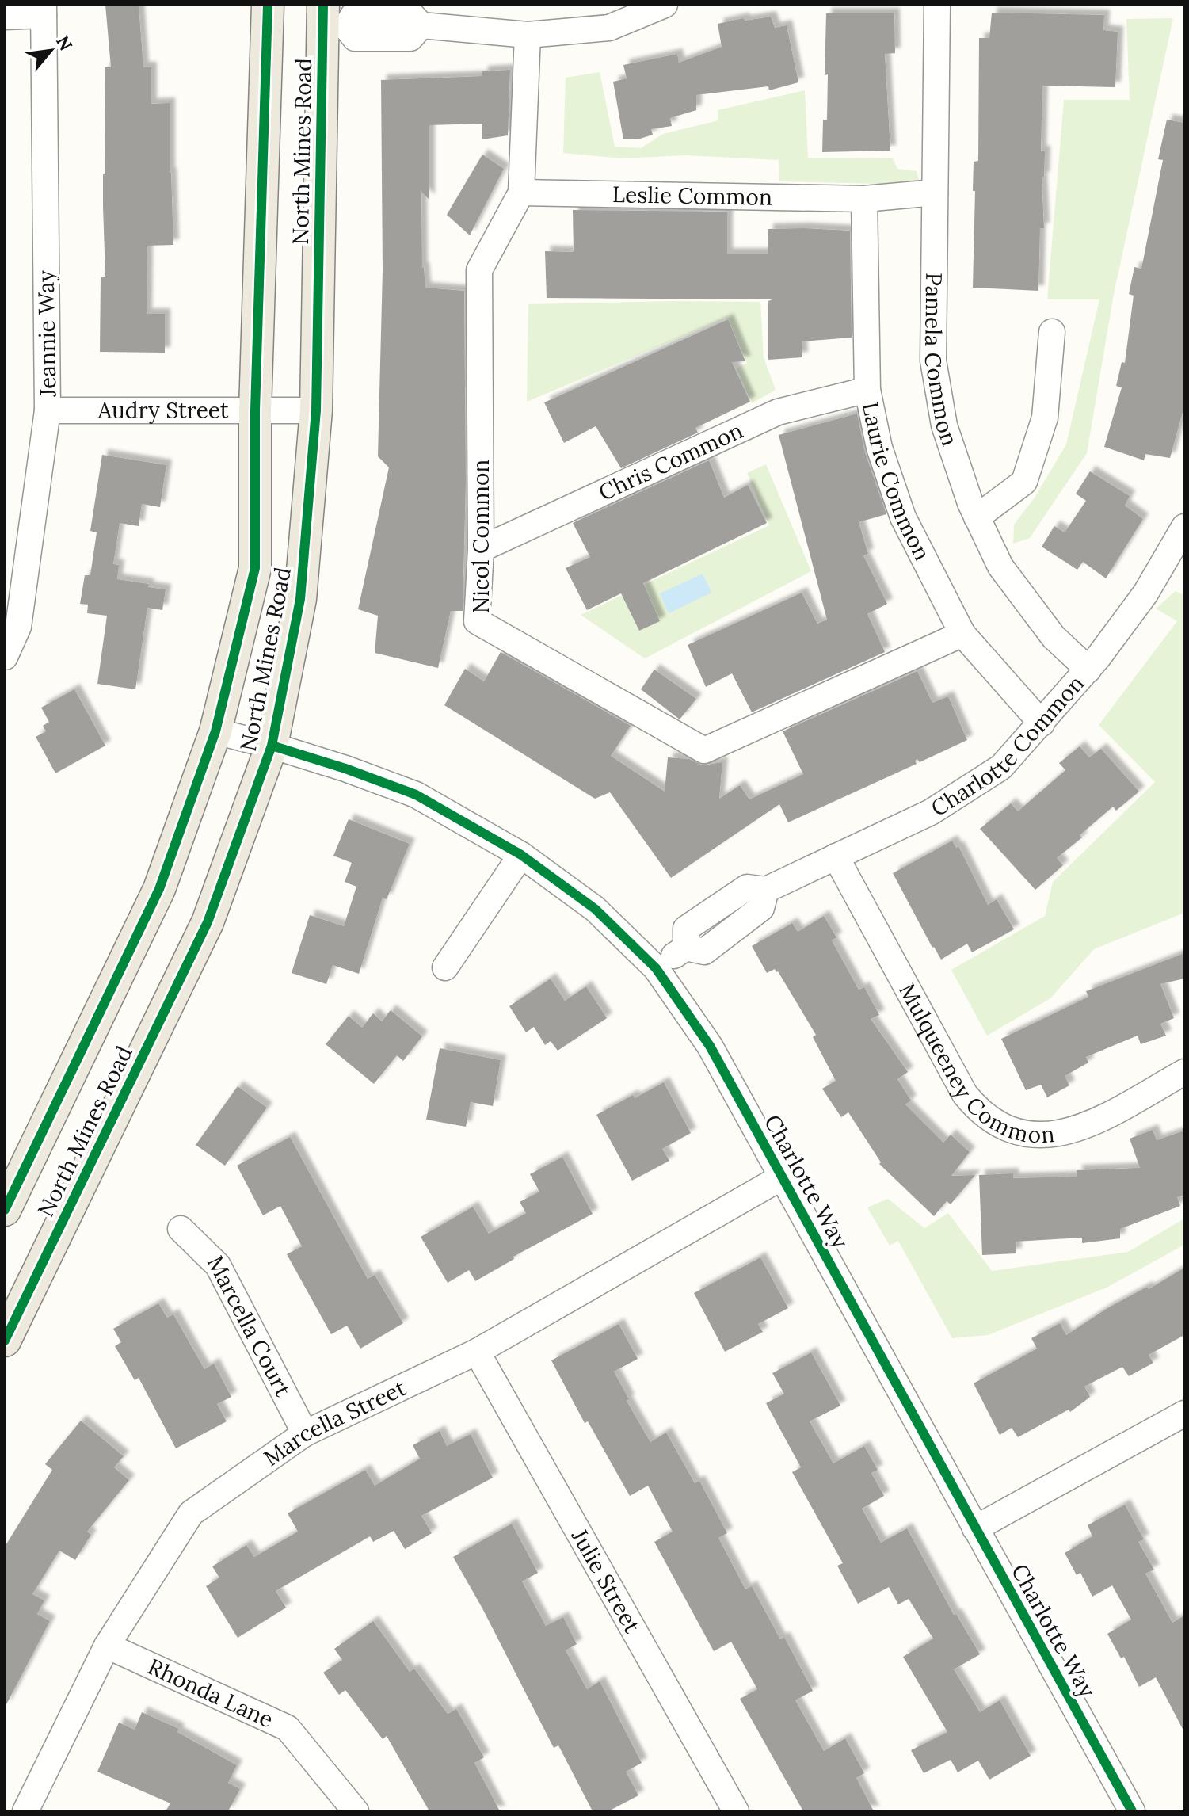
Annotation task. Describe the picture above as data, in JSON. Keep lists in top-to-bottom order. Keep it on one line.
{"streets":{"main road":["North Mines Road"],"street":["Leslie Common","Jeannie Way","Pamela Common","Audry Street","Chris Common","Laurie Common","Nicol Common","Charlotte Common","Mulqueeney Common","Charlotte Way","Marcella Court","Marcella Street","Julie Street","Rhonda Lane"]},"crossings":[["North Mines Road","Audry Street"],["North Mines Road","Charlotte Way"],["Leslie Common","Pamela Common"],["Leslie Common","Laurie Common"],["Leslie Common","Nicol Common"],["Jeannie Way","Audry Street"],["Pamela Common","Charlotte Common"],["Chris Common","Laurie Common"],["Chris Common","Nicol Common"],["Laurie Common","Nicol Common"],["Laurie Common","Charlotte Common"],["Charlotte Common","Mulqueeney Common"],["Charlotte Common","Charlotte Way"],["Charlotte Way","Marcella Street"],["Marcella Court","Marcella Street"],["Marcella Street","Julie Street"],["Marcella Street","Rhonda Lane"]],"north":"top right"}
